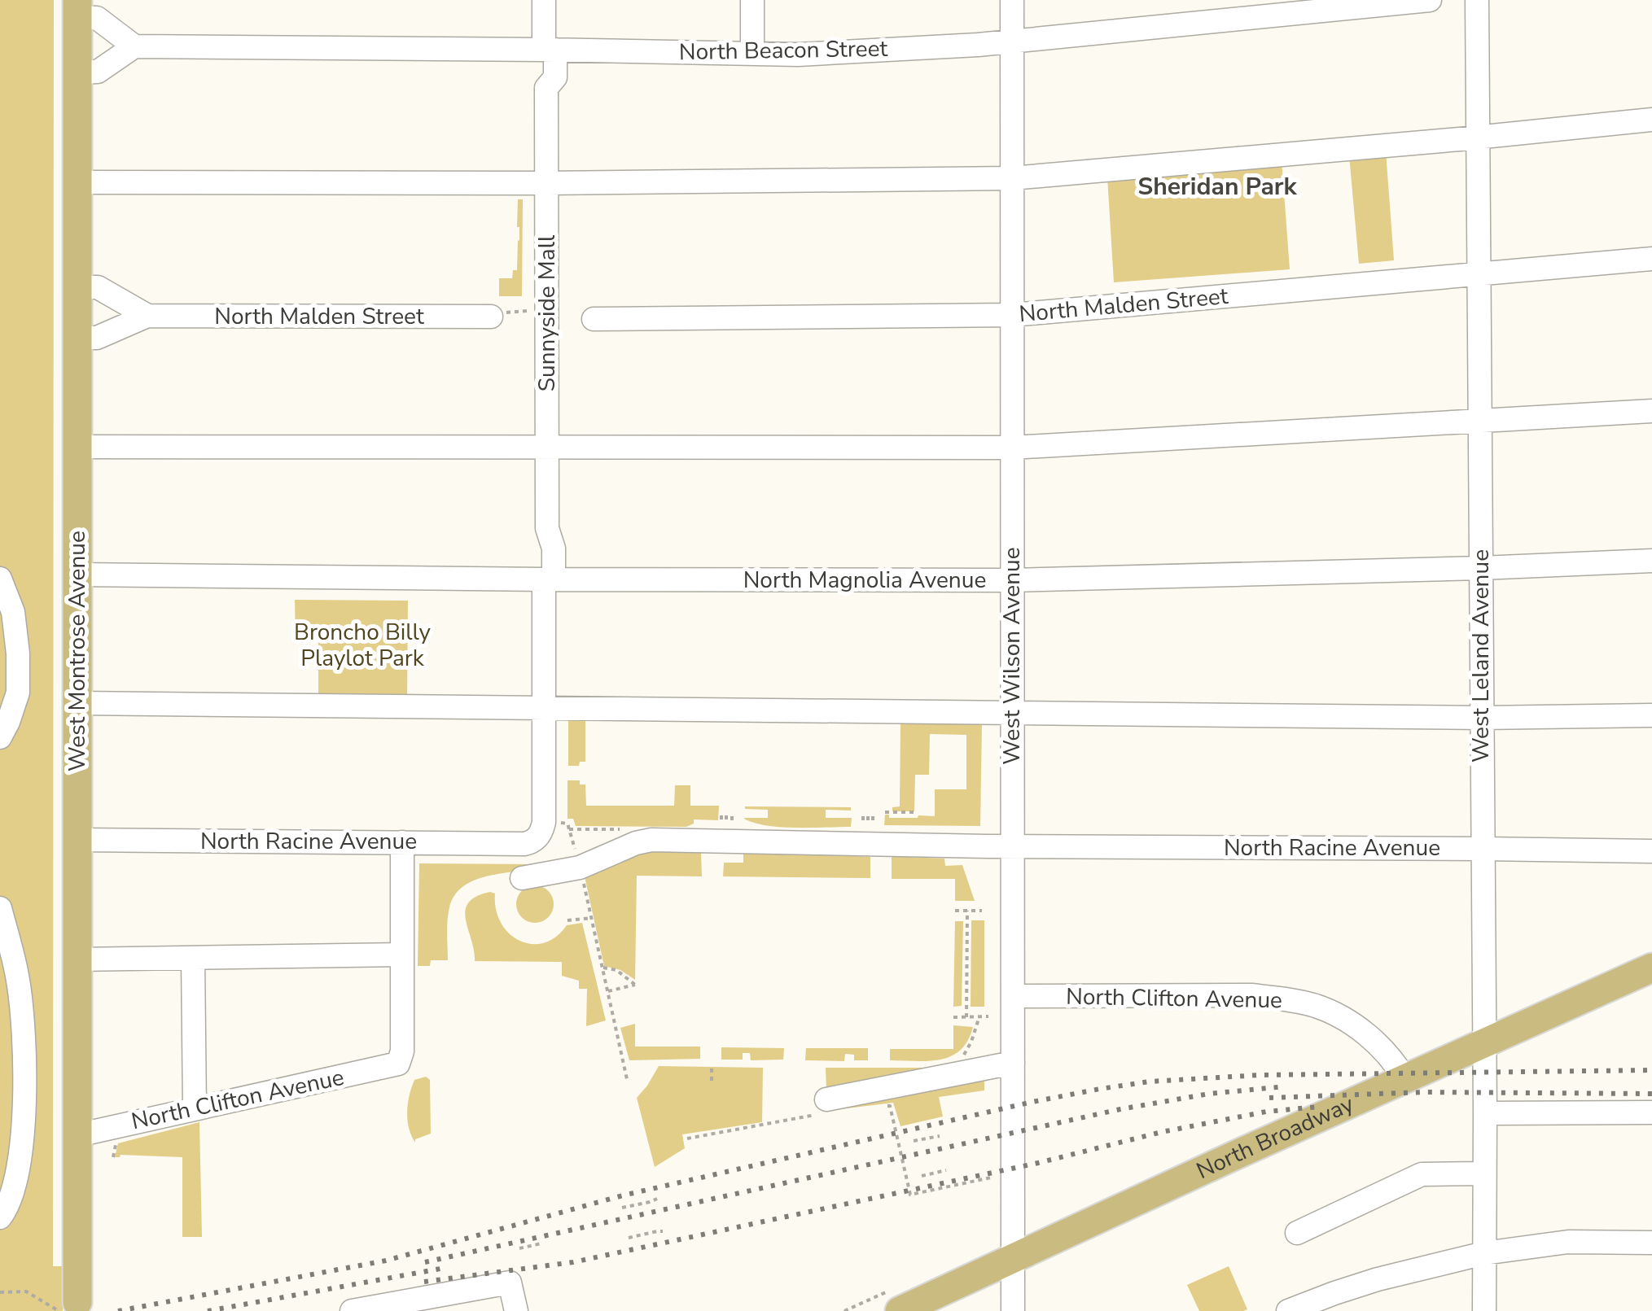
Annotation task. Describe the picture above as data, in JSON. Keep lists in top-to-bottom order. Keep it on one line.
{"streets":{"main road":["West Montrose Avenue","North Broadway"],"street":["North Beacon Street","North Malden Street","Sunnyside Mall","North Magnolia Avenue","West Wilson Avenue","West Leland Avenue","North Racine Avenue","North Clifton Avenue"]},"crossings":[["North Beacon Street","Sunnyside Mall"],["North Beacon Street","West Wilson Avenue"],["North Malden Street","West Montrose Avenue"],["North Malden Street","West Wilson Avenue"],["North Malden Street","West Leland Avenue"],["Sunnyside Mall","North Magnolia Avenue"],["Sunnyside Mall","North Racine Avenue"],["North Magnolia Avenue","West Montrose Avenue"],["North Magnolia Avenue","West Wilson Avenue"],["North Magnolia Avenue","West Leland Avenue"],["West Montrose Avenue","North Racine Avenue"],["West Montrose Avenue","North Clifton Avenue"],["West Wilson Avenue","North Racine Avenue"],["West Wilson Avenue","North Clifton Avenue"],["West Wilson Avenue","North Broadway"],["West Leland Avenue","North Racine Avenue"],["West Leland Avenue","North Broadway"],["North Clifton Avenue","North Broadway"]],"districts":["Sheridan Park"],"parks":["Broncho Billy Playlot Park"]}
